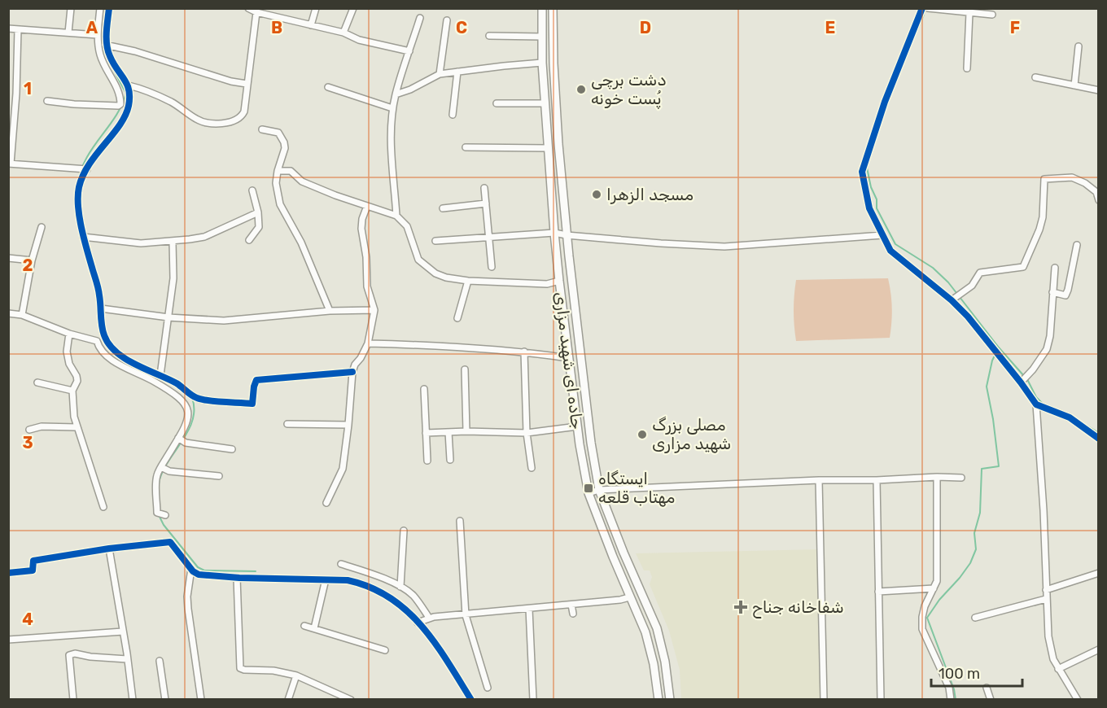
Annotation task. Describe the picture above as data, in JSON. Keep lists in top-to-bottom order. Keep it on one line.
{"streets":{"main road":["جاده ای شهید مزاری"]},"places":{"other":["دشت برچی پُست خونه","مسجد الزهرا","مصلی بزرگ شهید مزاری"],"transit":["ایستگاه مهتاب قلعه"],"health":["شفاخانه جناح"]},"scale_bar":"100 m","grid":{"columns":["A","B","C","D","E","F"],"rows":["1","2","3","4"]}}
